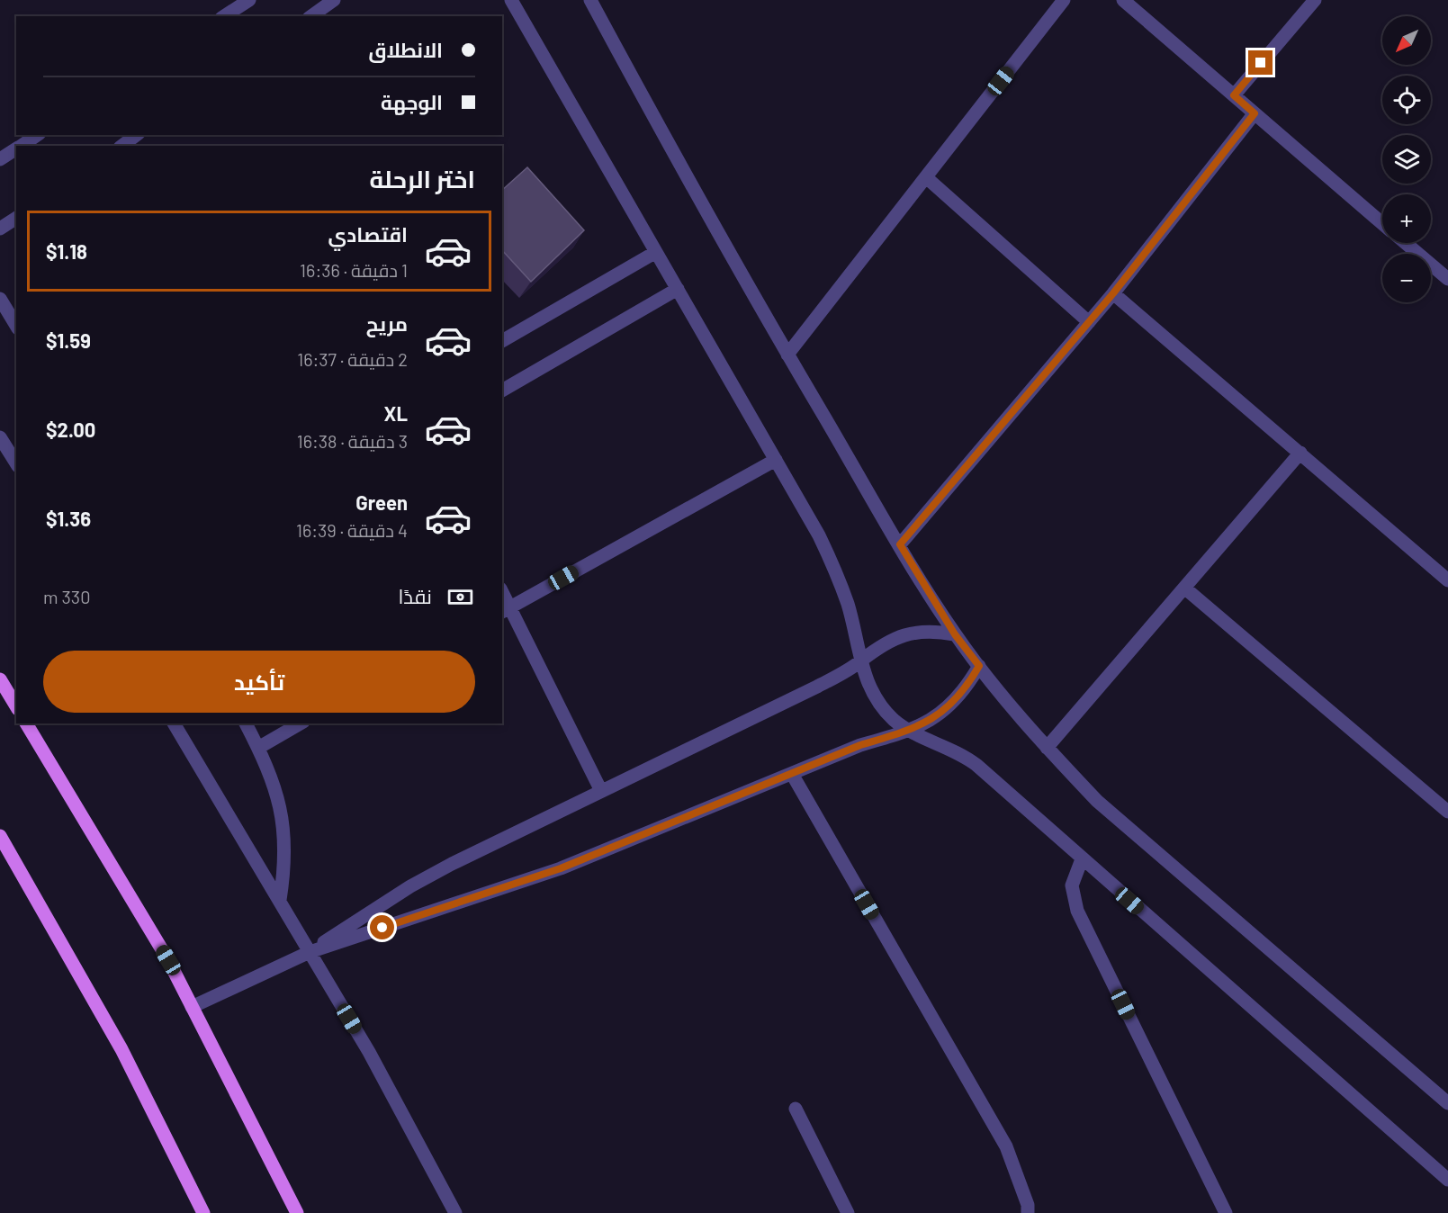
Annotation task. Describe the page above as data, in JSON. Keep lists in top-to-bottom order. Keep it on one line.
{"north":"bottom left","page":{"map_buttons":["+","−"],"banner":["الانطلاق","الوجهة"],"heading":"اختر الرحلة","list":[{"name":"اقتصادي","note":"1 دقيقة · 16:36","value":"$1.18"},{"name":"مريح","note":"2 دقيقة · 16:37","value":"$1.59"},{"name":"XL","note":"3 دقيقة · 16:38","value":"$2.00"},{"name":"Green","note":"4 دقيقة · 16:39","value":"$1.36"}],"pay":["نقدًا","330 m"],"buttons":"تأكيد"}}
